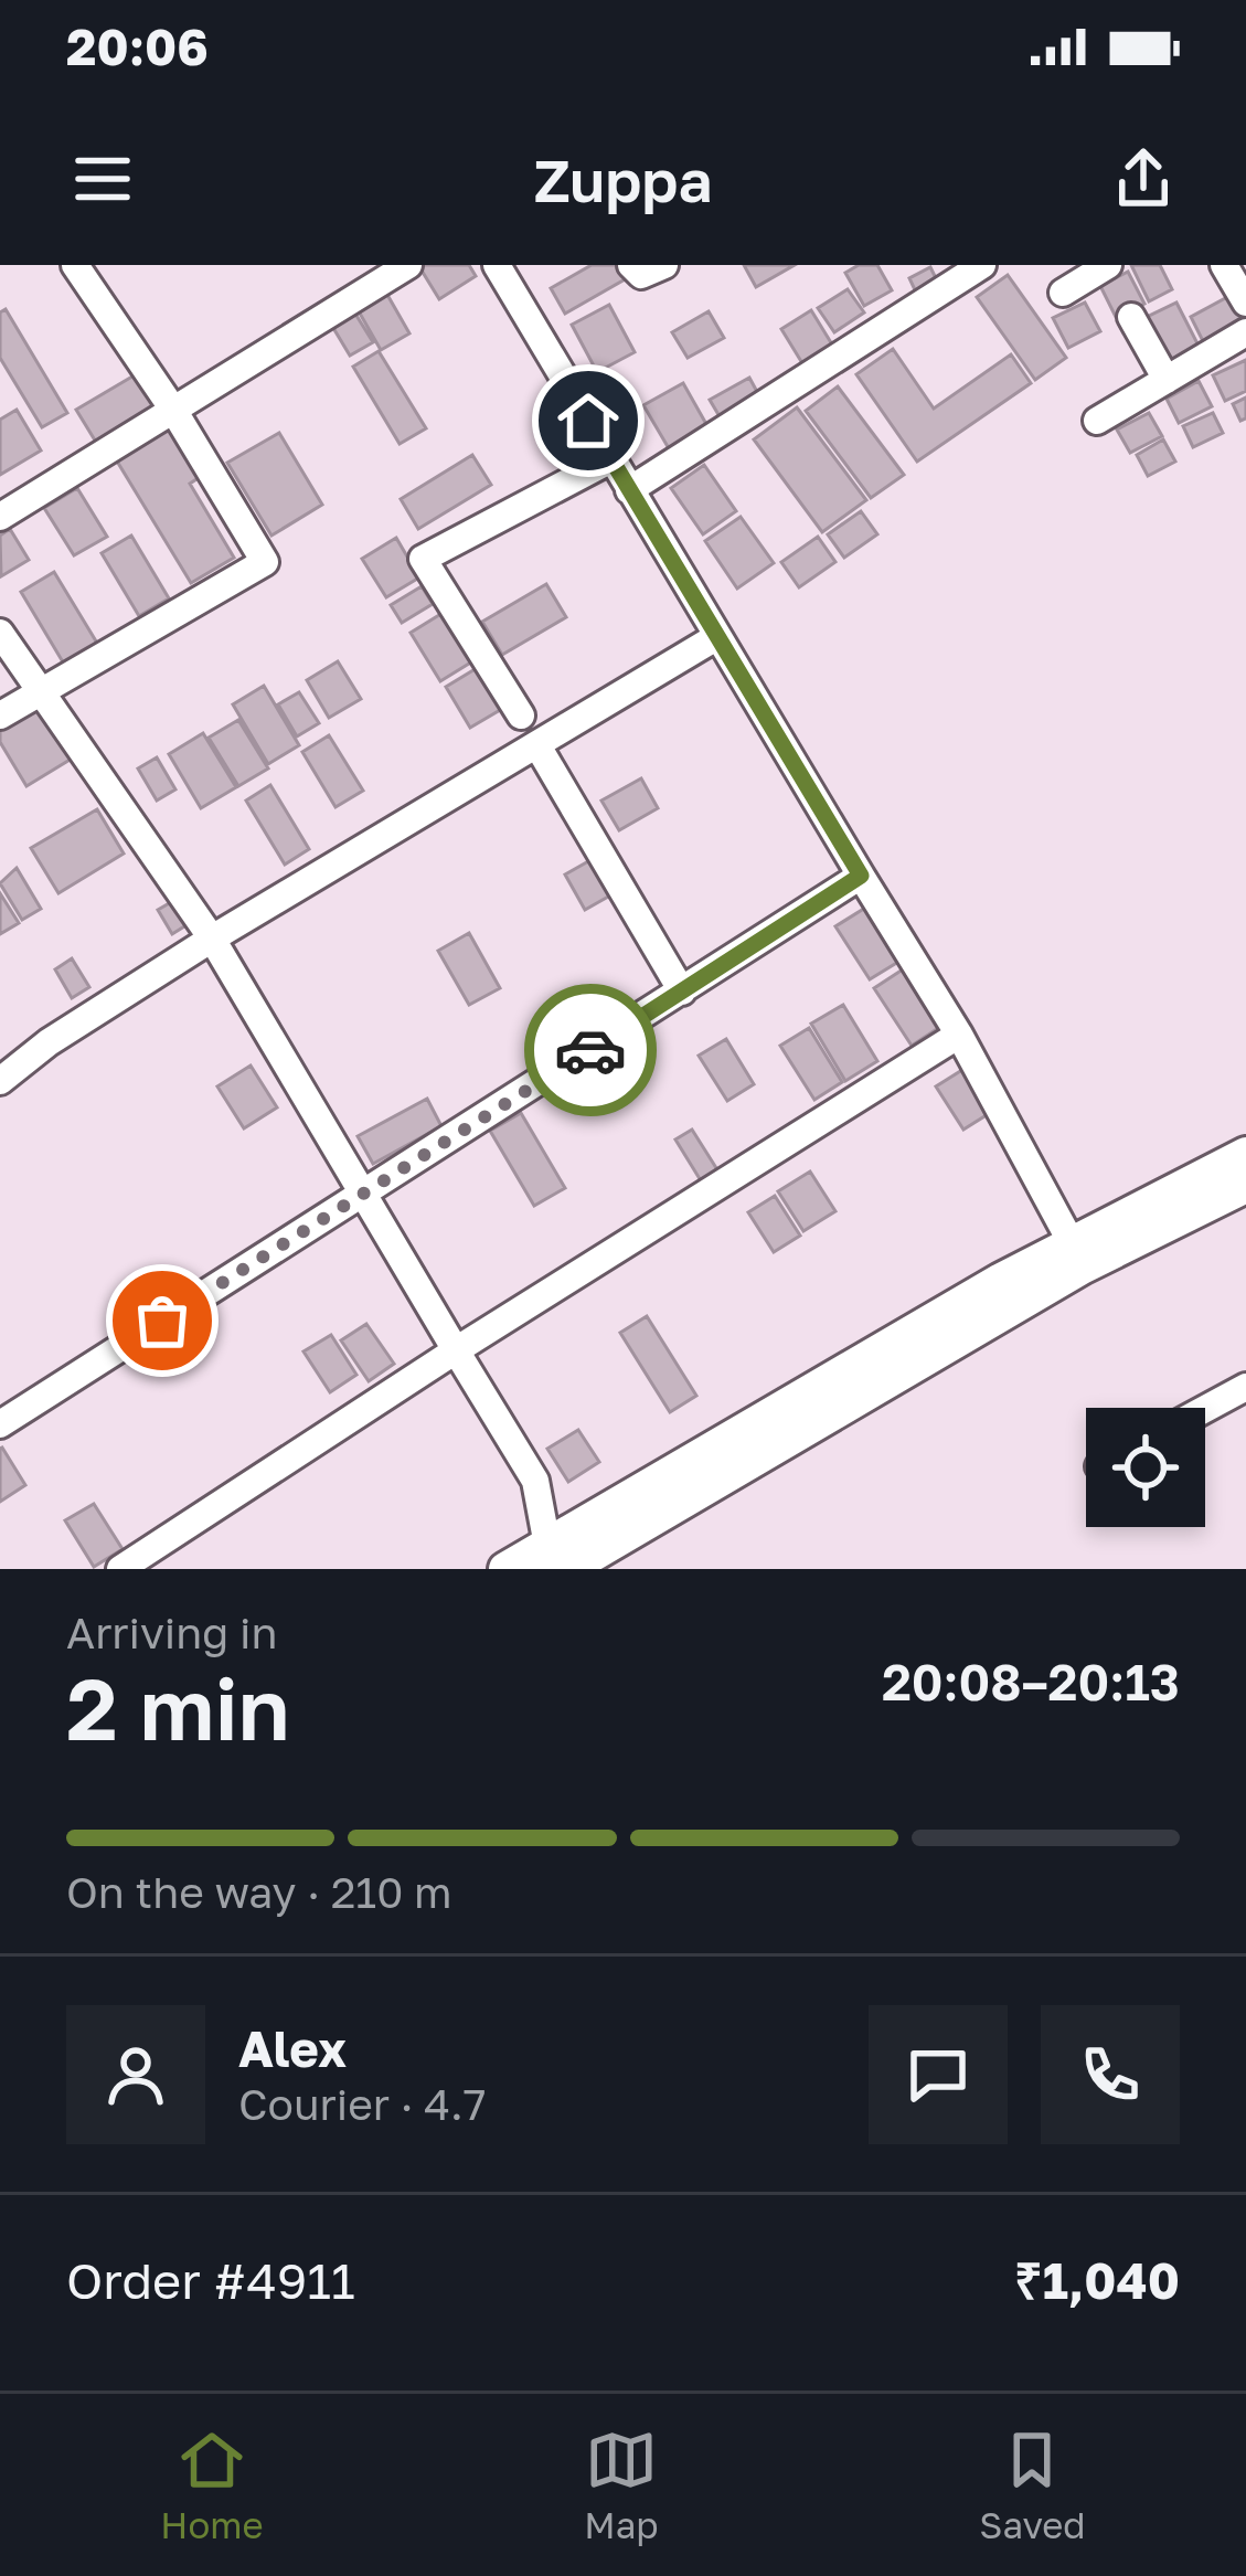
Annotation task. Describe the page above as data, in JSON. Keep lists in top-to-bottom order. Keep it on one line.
{"page":{"status":"20:06","header":"Zuppa","heading":["2 min","Arriving in","20:08–20:13"],"panel":["Alex","Courier · 4.7","Order #4911","₹1,040"],"bar":"On the way · 210 m","tabs":["Home","Map","Saved"]}}
